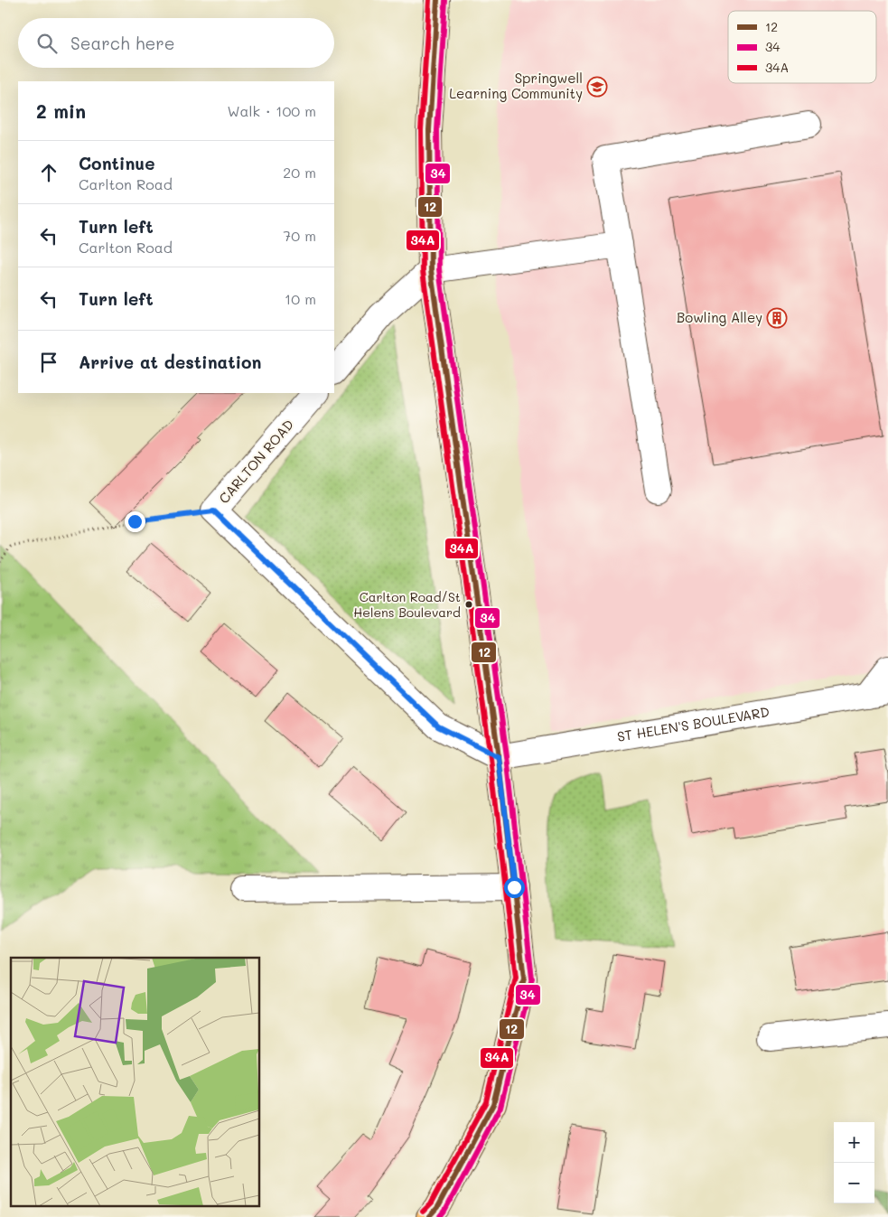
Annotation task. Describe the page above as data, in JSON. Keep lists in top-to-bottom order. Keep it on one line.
{"streets":{"street":["CARLTON ROAD","ST HELEN'S BOULEVARD"]},"crossings":[["CARLTON ROAD","ST HELEN'S BOULEVARD"]],"places":{"school or university":["Springwell Learning Community"],"building":["Bowling Alley"],"other":["Carlton Road/St Helens Boulevard"]},"lines":["transit line 12","transit line 34A","transit line 34"],"legend":["12","34","34A"],"page":{"search":"Search here","heading":["2 min","Walk · 100 m"],"list":[["Continue","Carlton Road","20 m"],["Turn left","Carlton Road","70 m"],["Turn left","10 m"],"Arrive at destination"],"map_buttons":["+","−"]}}
